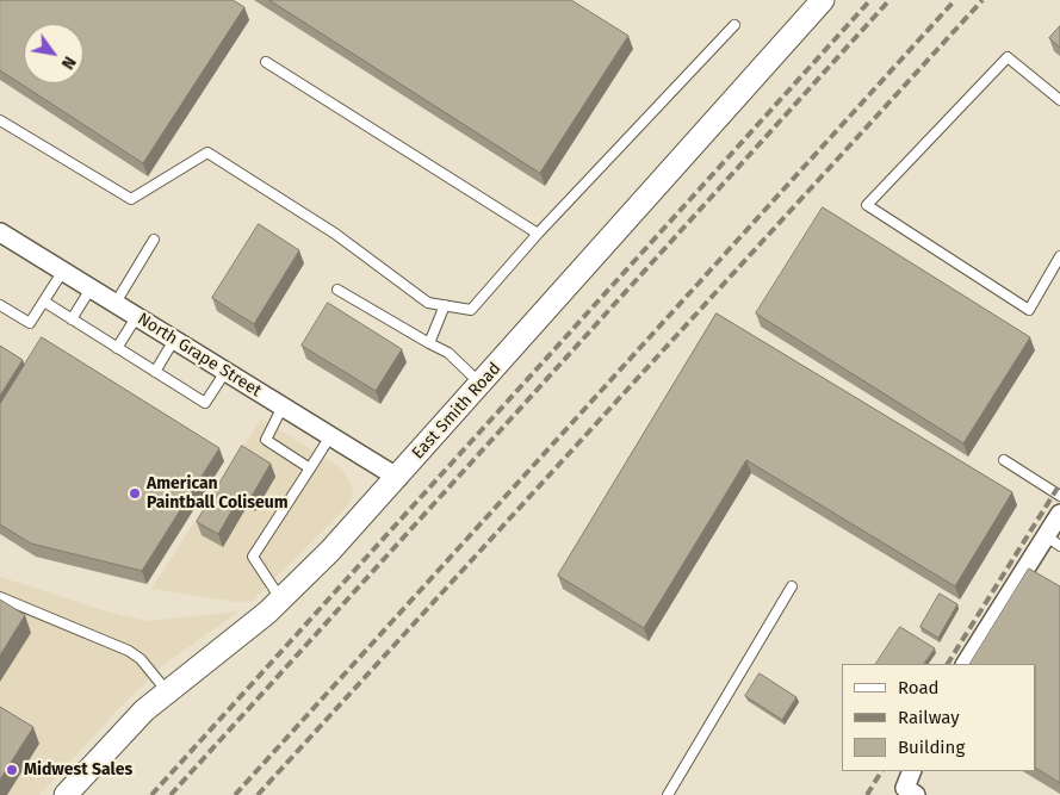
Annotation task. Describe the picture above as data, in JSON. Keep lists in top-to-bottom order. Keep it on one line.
{"streets":{"street":["North Grape Street","East Smith Road"]},"crossings":[["North Grape Street","East Smith Road"]],"places":["American Paintball Coliseum","Midwest Sales"],"legend":["Road","Railway","Building"],"north":"bottom right"}
